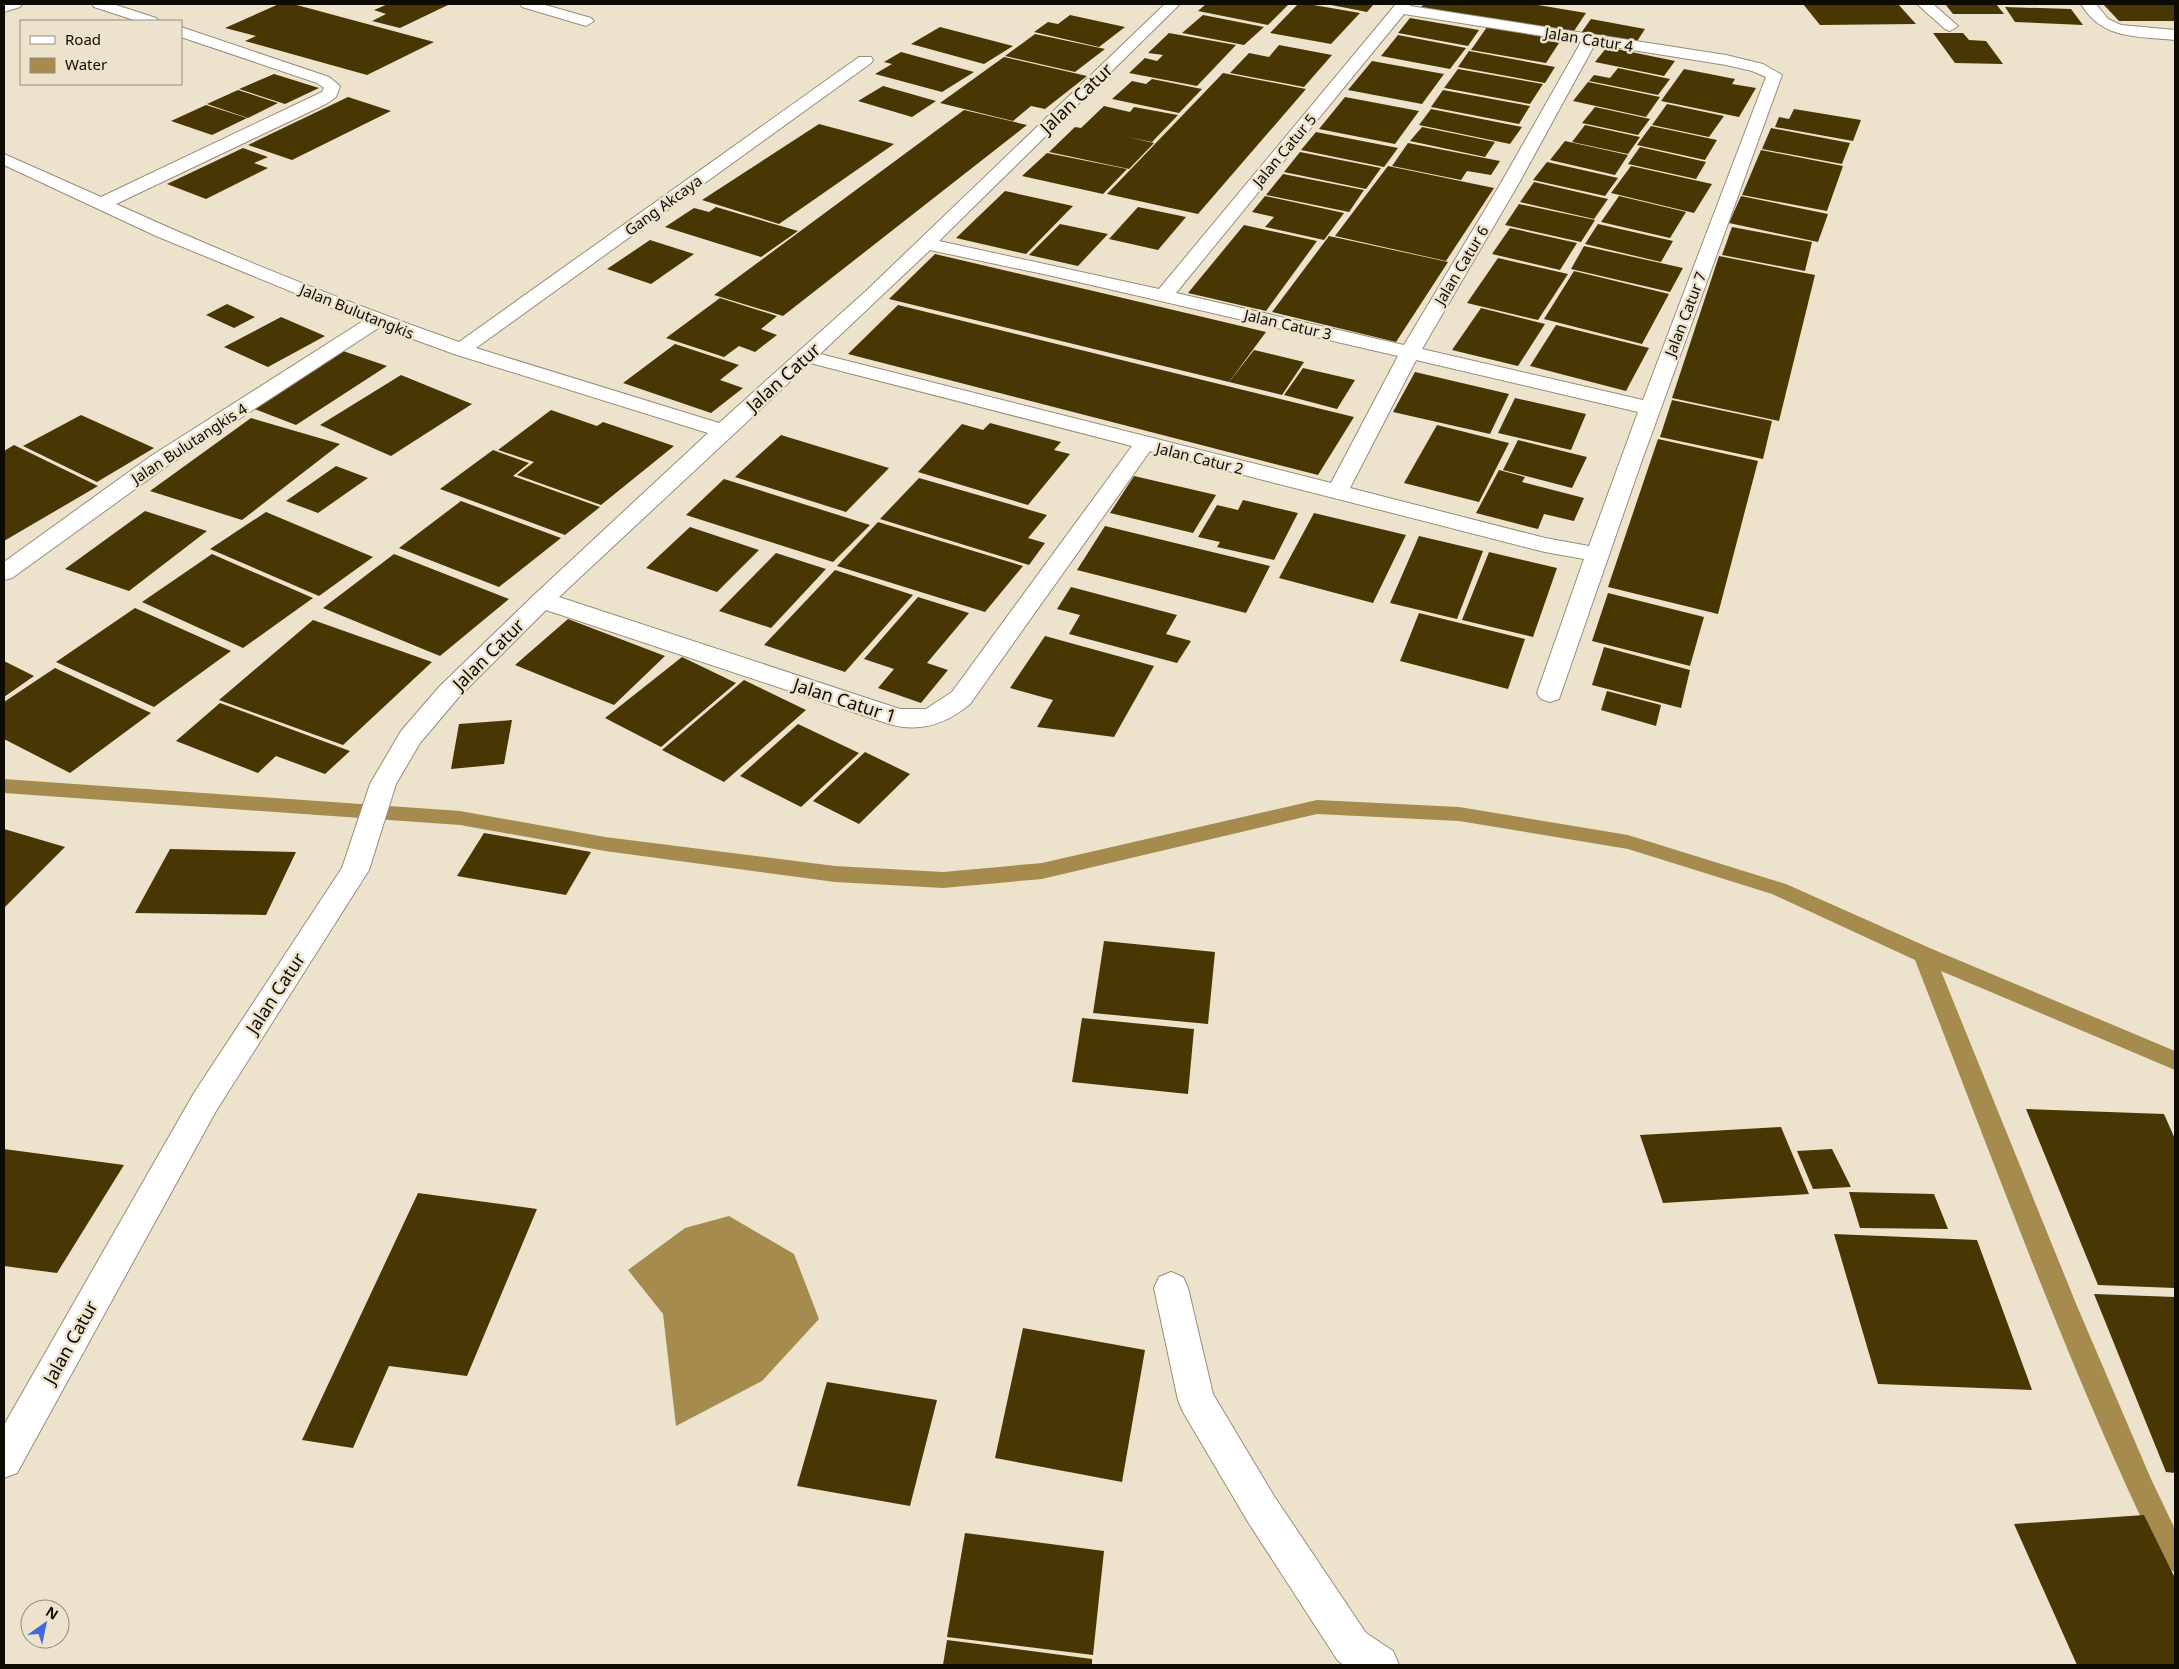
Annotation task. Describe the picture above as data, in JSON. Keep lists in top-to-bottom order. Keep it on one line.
{"streets":{"street":["Jalan Catur 4","Jalan Catur","Jalan Catur 5","Gang Akcaya","Jalan Catur 6","Jalan Bulutangkis","Jalan Catur 7","Jalan Catur 3","Jalan Bulutangkis 4","Jalan Catur 2","Jalan Catur 1"]},"crossings":[["Jalan Catur 4","Jalan Catur 5"],["Jalan Catur 4","Jalan Catur 6"],["Jalan Catur 4","Jalan Catur 7"],["Jalan Catur","Jalan Bulutangkis"],["Jalan Catur","Jalan Catur 3"],["Jalan Catur","Jalan Catur 2"],["Jalan Catur","Jalan Catur 1"],["Jalan Catur 5","Jalan Catur 3"],["Gang Akcaya","Jalan Bulutangkis"],["Jalan Catur 6","Jalan Catur 3"],["Jalan Catur 6","Jalan Catur 2"],["Jalan Bulutangkis","Jalan Bulutangkis 4"],["Jalan Catur 7","Jalan Catur 3"],["Jalan Catur 7","Jalan Catur 2"],["Jalan Catur 2","Jalan Catur 1"]],"legend":["Road","Water"],"north":"top right"}
